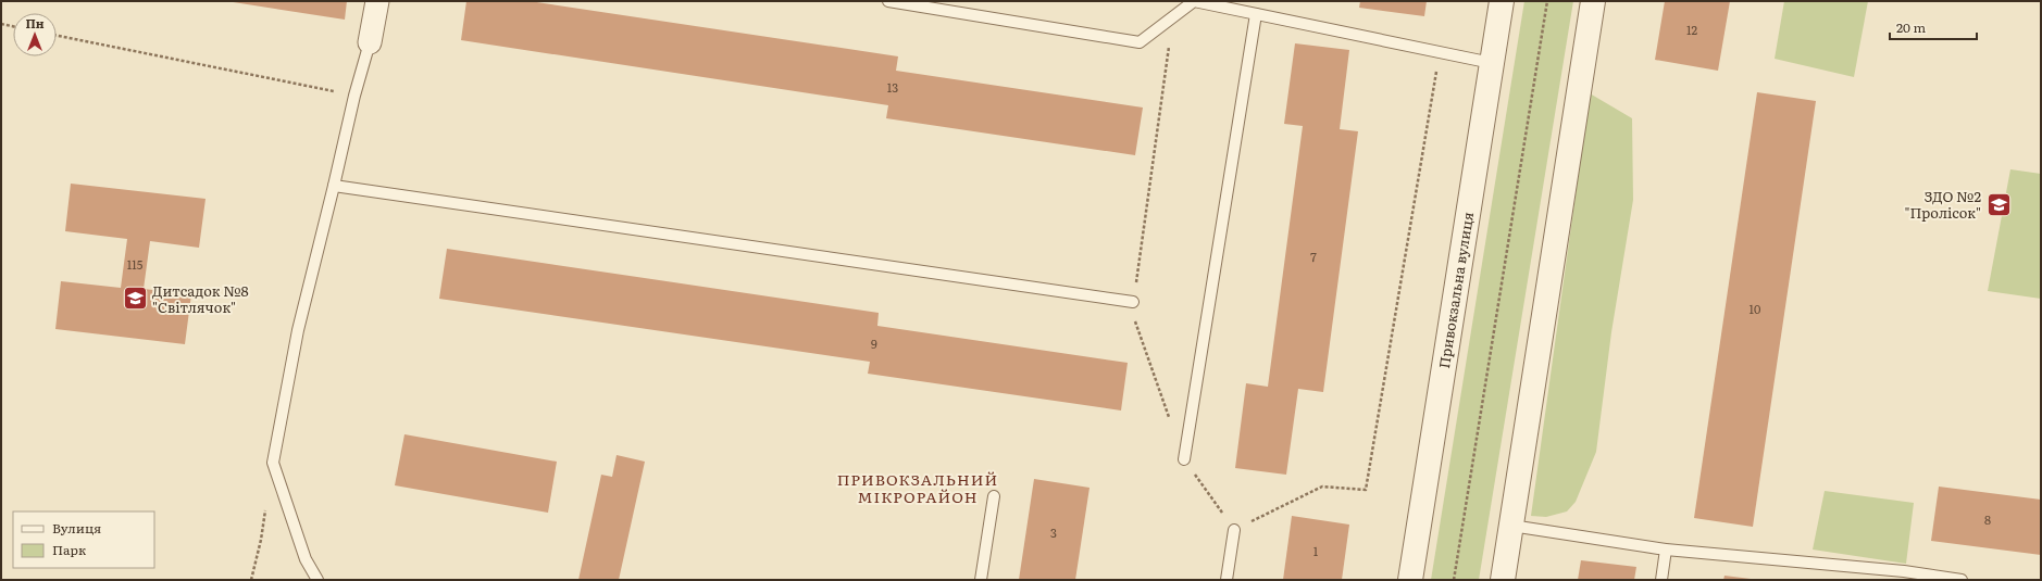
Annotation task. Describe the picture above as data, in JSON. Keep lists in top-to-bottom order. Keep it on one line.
{"streets":{"street":["Привокзальна вулиця"]},"districts":["ПРИВОКЗАЛЬНИЙ МІКРОРАЙОН"],"places":{"school or university":["ЗДО №2 \"Пролісок\"","Дитсадок №8 \"Світлячок\""]},"house_numbers":["12","13","7","115","10","9","8","3","1"],"legend":["Вулиця","Парк"],"scale_bar":"20 m","north":"top"}
